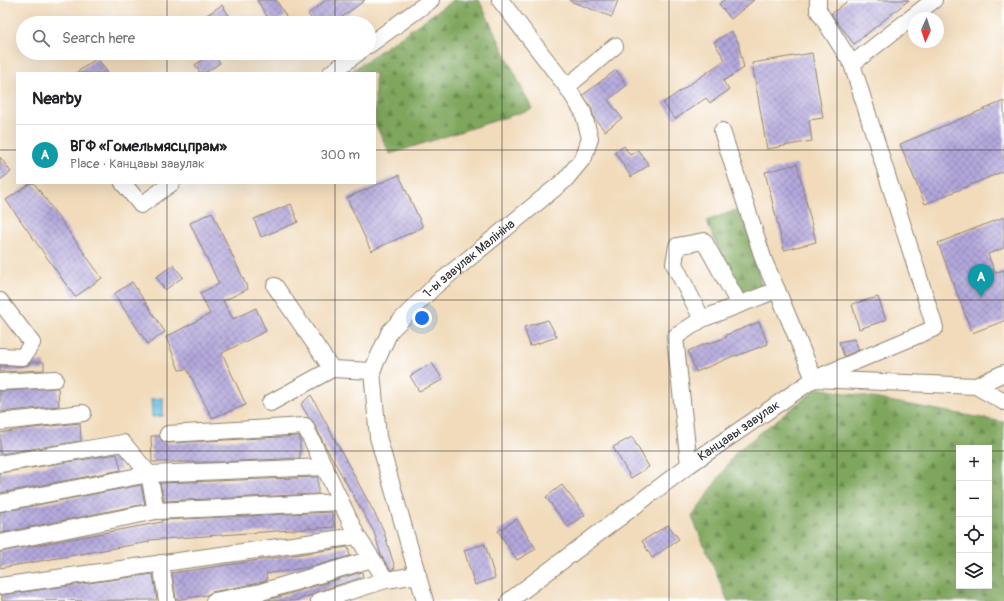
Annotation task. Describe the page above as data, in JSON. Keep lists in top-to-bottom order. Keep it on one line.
{"streets":{"street":["1-ы завулак Малініна","Канцавы завулак"]},"north":"bottom","page":{"search":"Search here","heading":"Nearby","list":[{"mark":"A","name":"ВГФ «Гомельмясцпрам»","note":"Place · Канцавы завулак","value":"300 m"}],"pins":"A","map_buttons":["+","−"]}}
